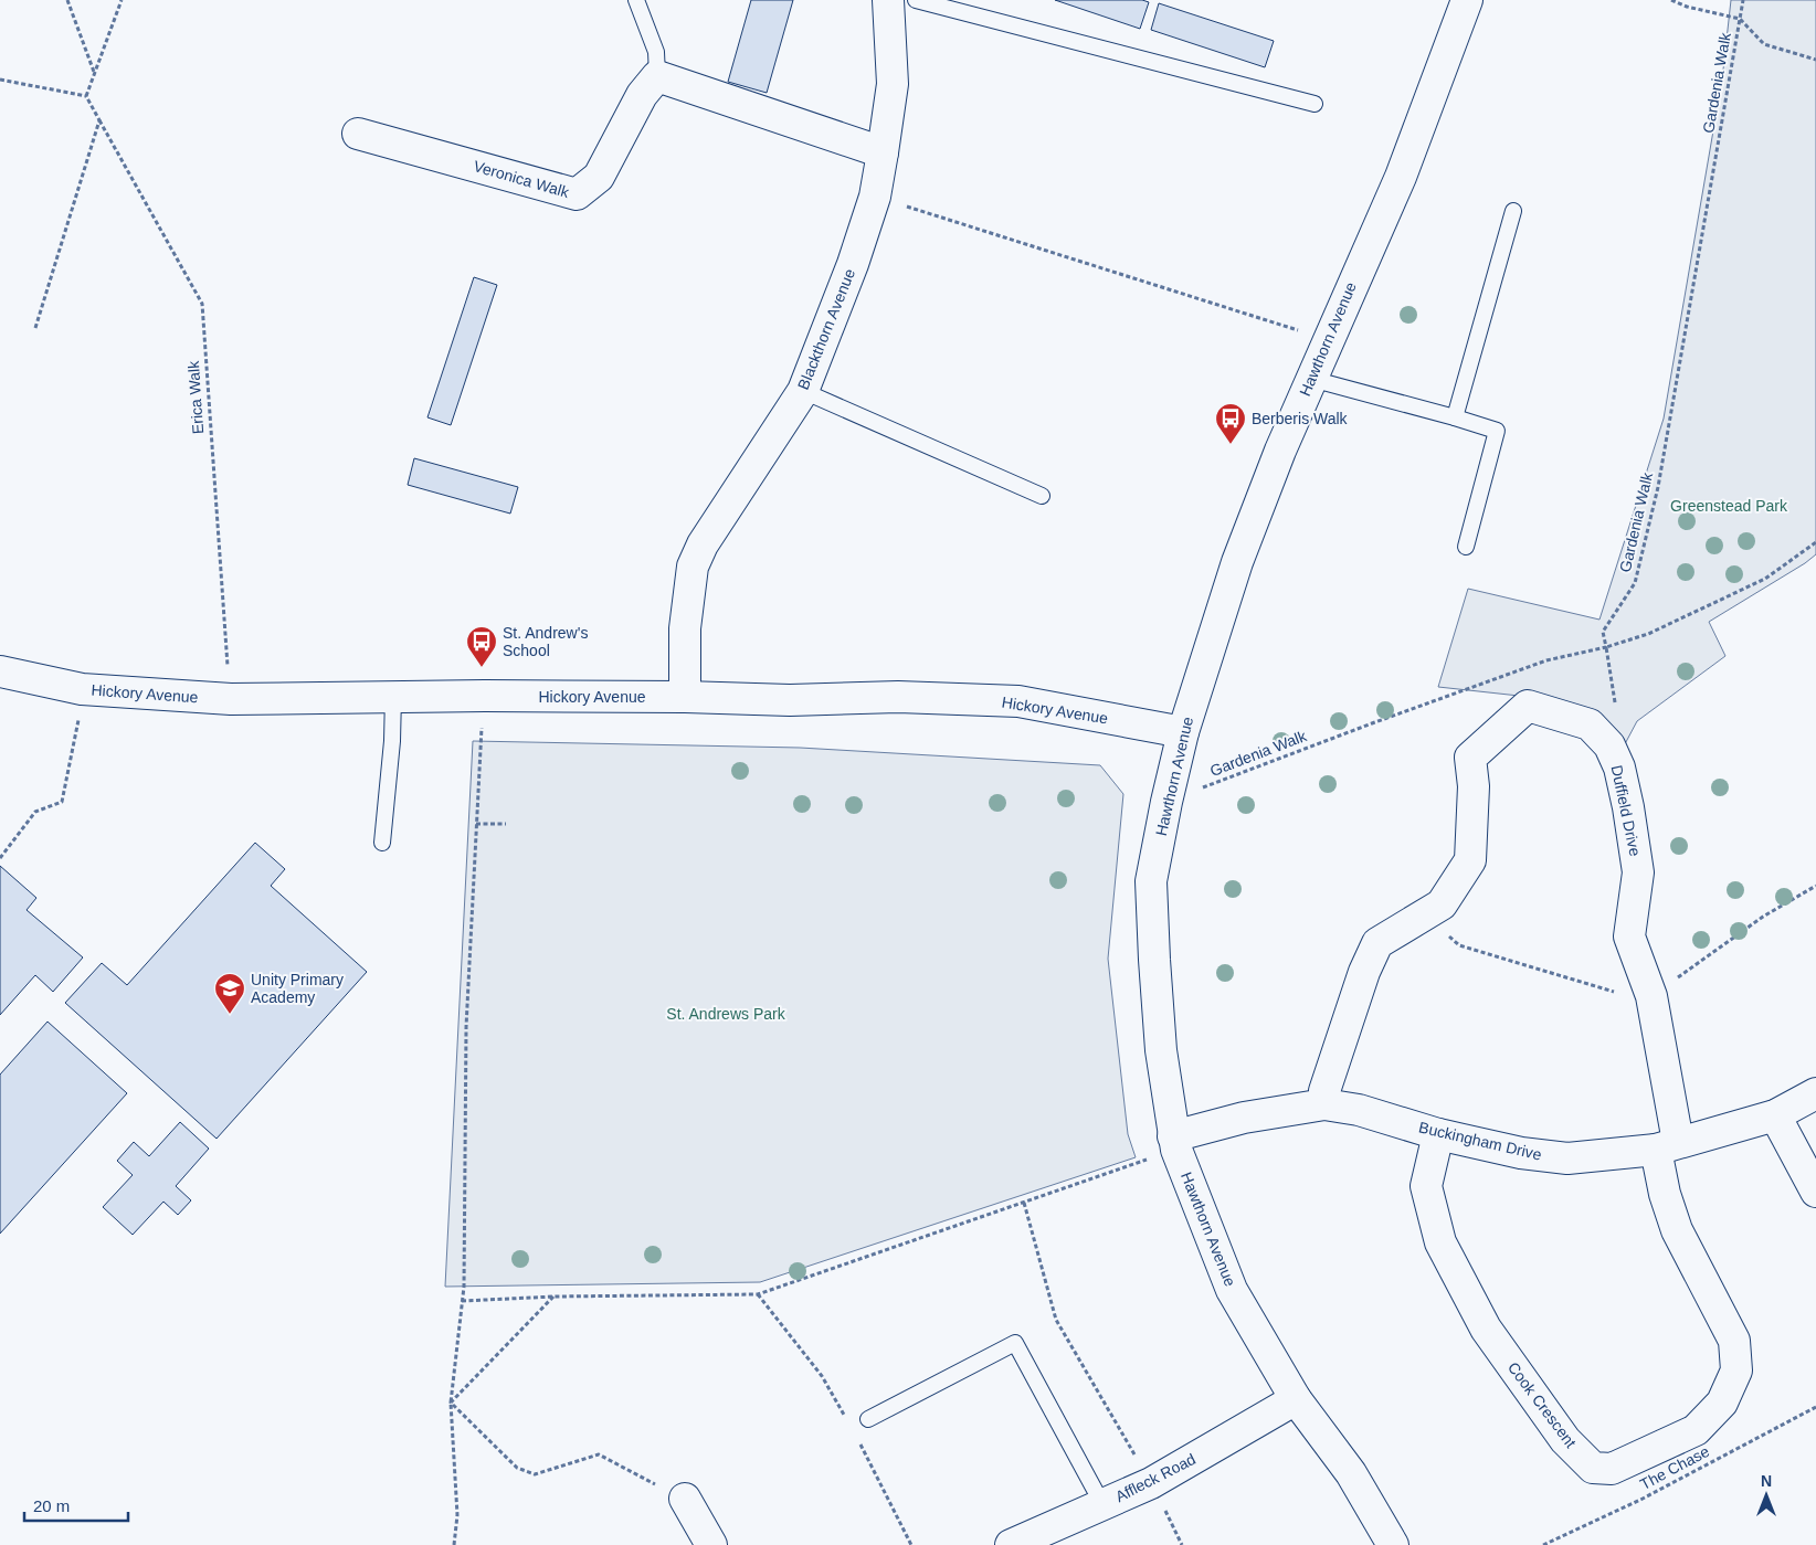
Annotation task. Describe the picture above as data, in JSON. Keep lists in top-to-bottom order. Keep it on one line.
{"streets":{"street":["Veronica Walk","Blackthorn Avenue","Hawthorn Avenue","Hickory Avenue","Duffield Drive","Buckingham Drive","Cook Crescent","Affleck Road"],"path":["Gardenia Walk","Erica Walk","The Chase"]},"crossings":[["Gardenia Walk","Hawthorn Avenue"],["Blackthorn Avenue","Hickory Avenue"],["Hawthorn Avenue","Hickory Avenue"],["Hawthorn Avenue","Buckingham Drive"],["Hawthorn Avenue","Affleck Road"],["Erica Walk","Hickory Avenue"],["Duffield Drive","Buckingham Drive"],["Duffield Drive","Cook Crescent"],["Buckingham Drive","Cook Crescent"]],"parks":["Greenstead Park","St. Andrews Park"],"places":{"bus stop":["Berberis Walk","St. Andrew's School"],"school or university":["Unity Primary Academy"]},"scale_bar":"20 m","north":"top"}
